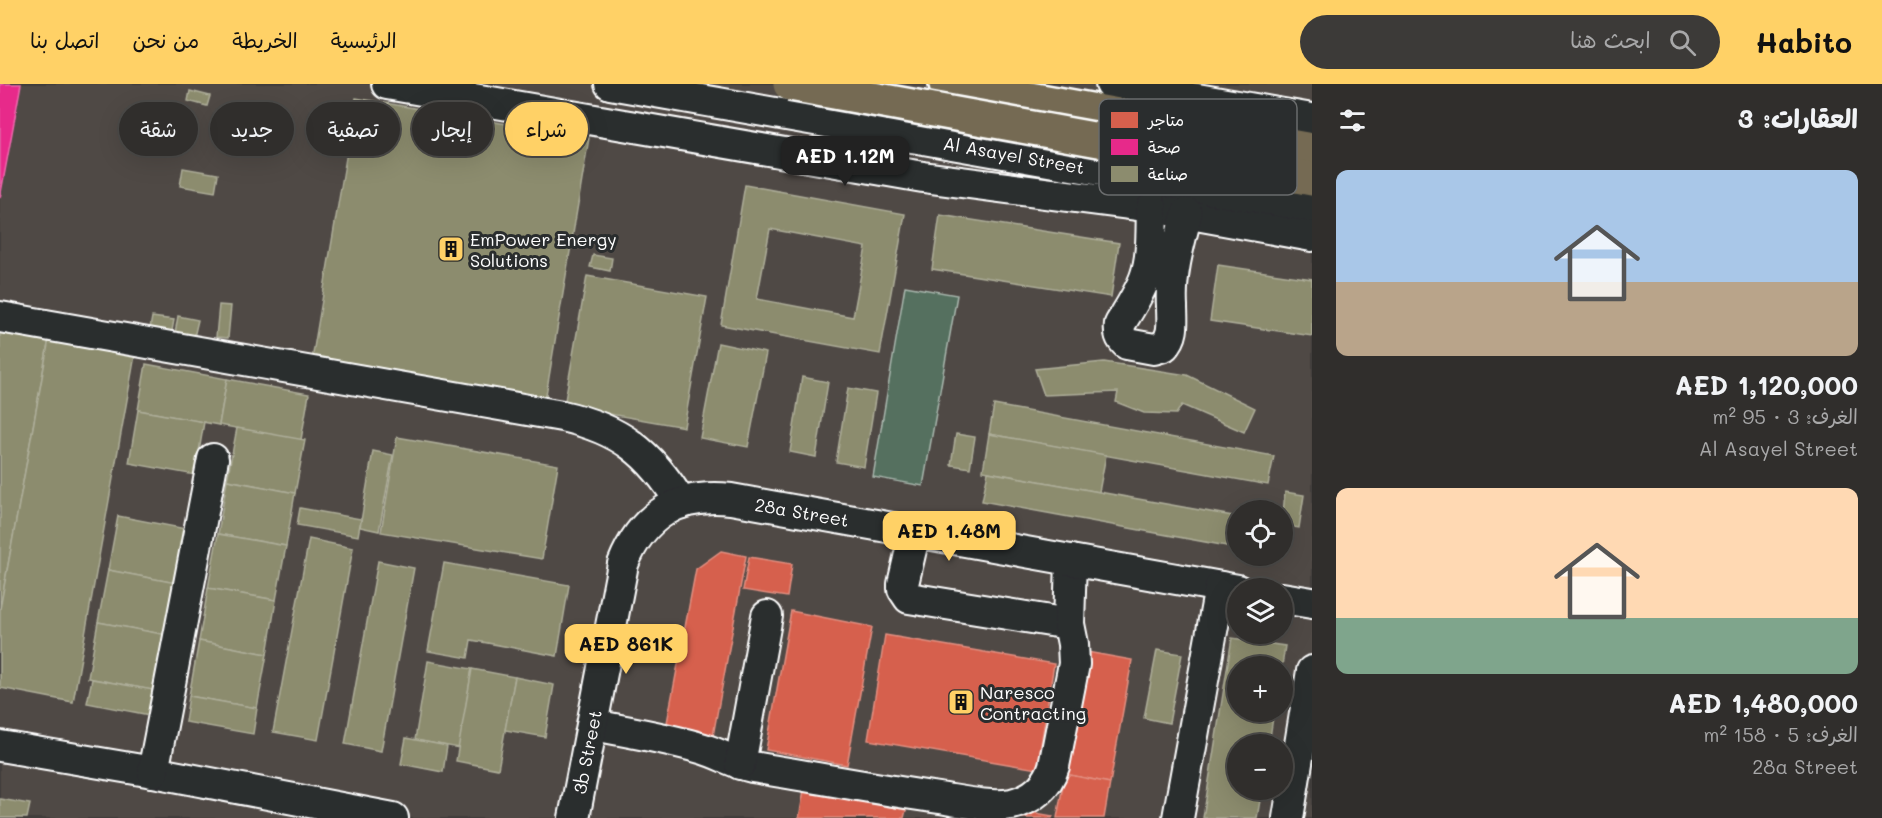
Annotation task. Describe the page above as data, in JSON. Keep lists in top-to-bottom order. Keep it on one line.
{"streets":{"street":["Al Asayel Street","28a Street","3b Street"]},"crossings":[["28a Street","3b Street"]],"places":{"building":["EmPower Energy Solutions","Naresco Contracting"]},"legend":["متاجر","صحة","صناعة"],"page":{"header":"Habito","search":"ابحث هنا","nav":["الرئيسية","الخريطة","من نحن","اتصل بنا"],"heading":"العقارات: 3","chip":["شراء","إيجار","تصفية","جديد","شقة"],"price":["AED 1.12M","AED 1.48M","AED 861K"],"list":[{"name":"AED 1,120,000","note":"الغرف: 3 · 95 m² · Al Asayel Street"},{"name":"AED 1,480,000","note":"الغرف: 5 · 158 m² · 28a Street"}],"map_buttons":["+","−"]}}
